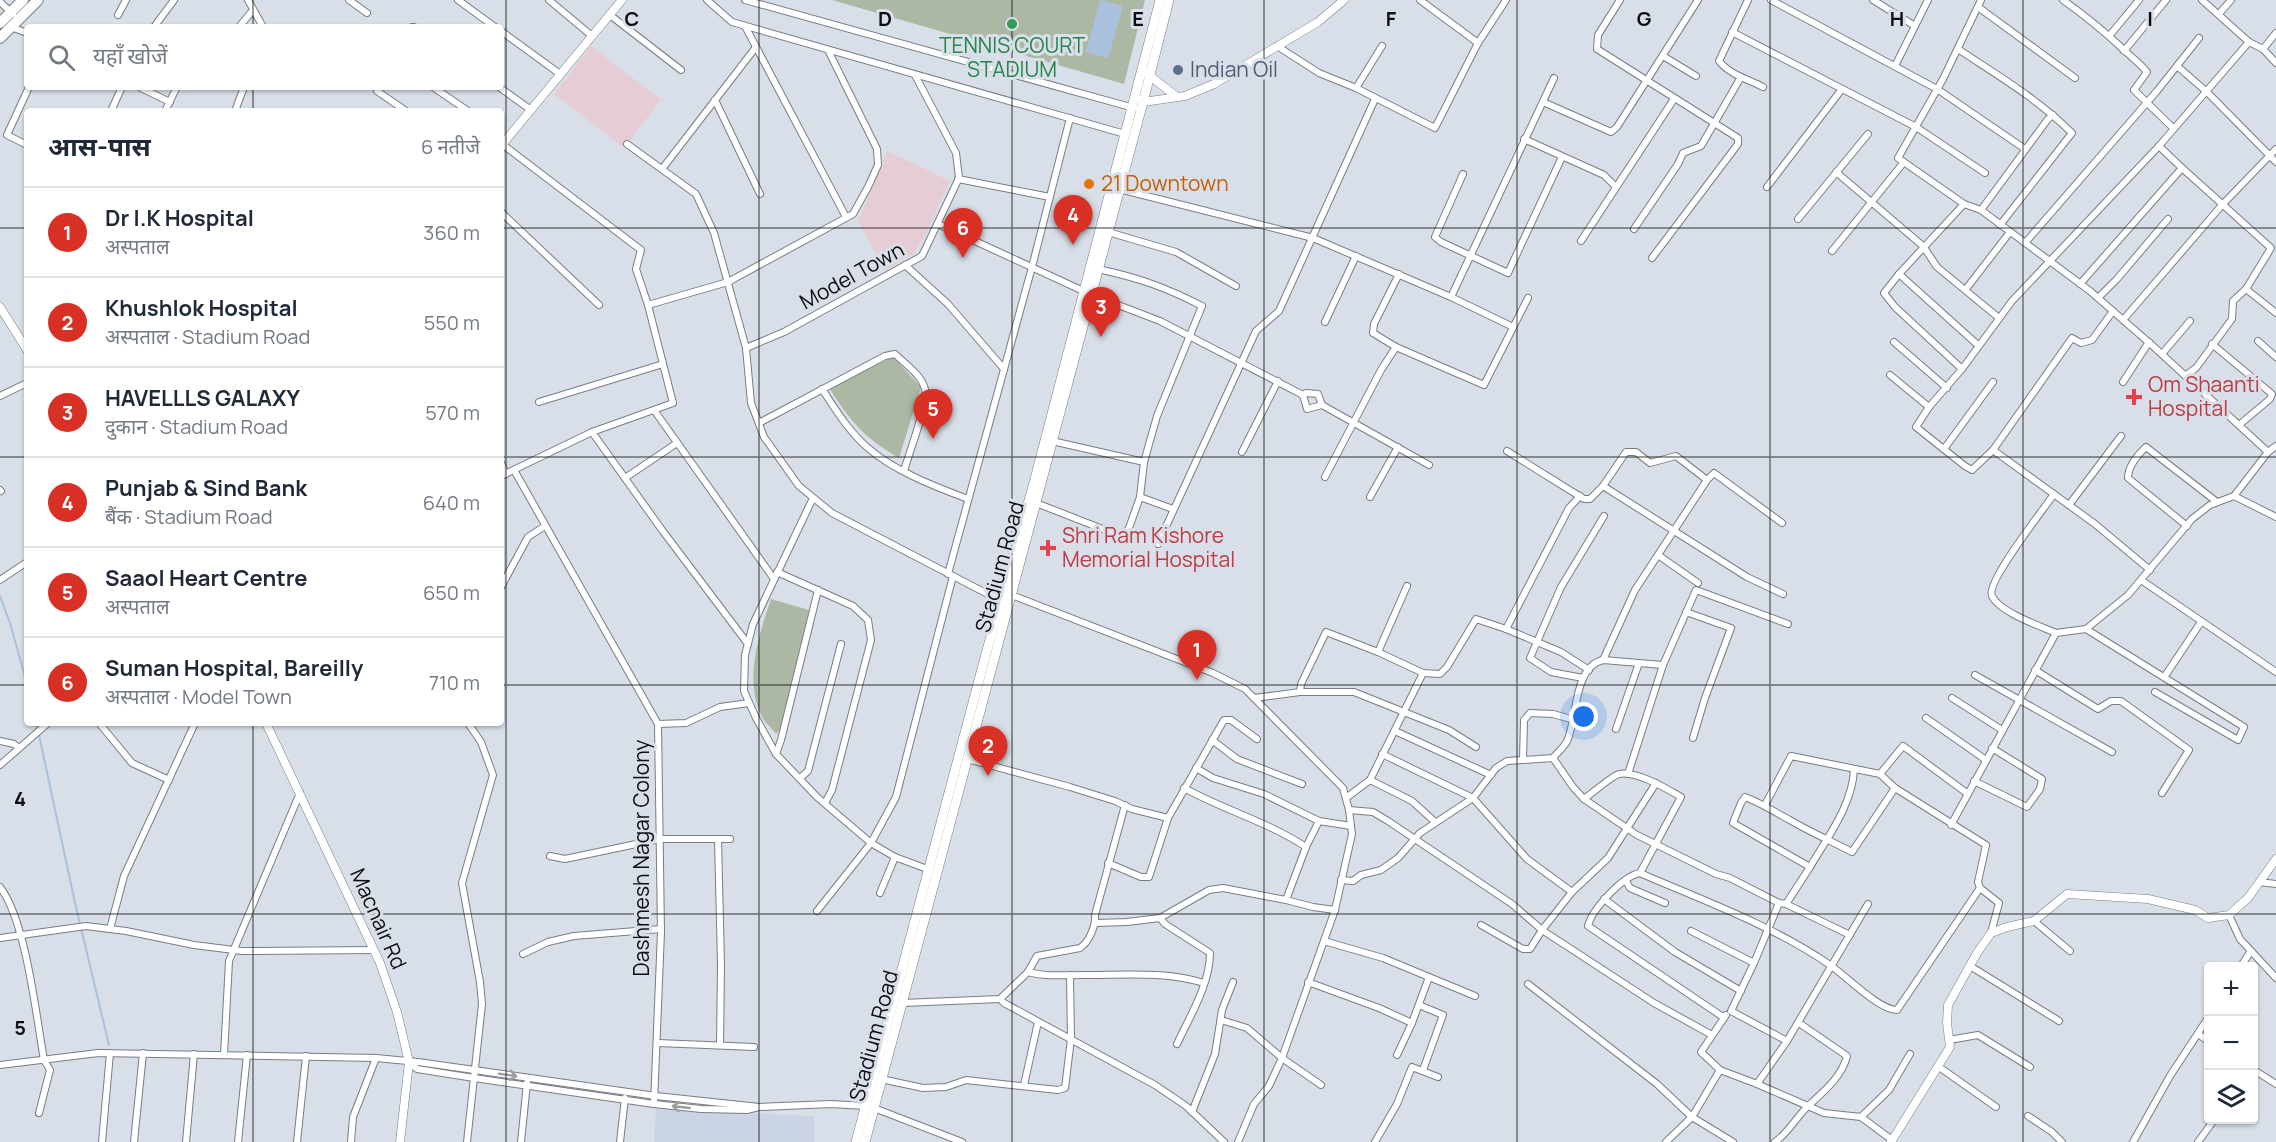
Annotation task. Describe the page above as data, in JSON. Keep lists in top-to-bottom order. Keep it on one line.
{"streets":{"main road":["Stadium Road"],"street":["Model Town","Dashmesh Nagar Colony","Macnair Rd"]},"places":{"other":["TENNIS COURT STADIUM","Indian Oil","21 Downtown"],"health":["Om Shaanti Hospital","Shri Ram Kishore Memorial Hospital"]},"page":{"search":"यहाँ खोजें","heading":["आस-पास","6 नतीजे"],"list":[{"mark":"1","name":"Dr I.K Hospital","note":"अस्पताल","value":"360 m"},{"mark":"2","name":"Khushlok Hospital","note":"अस्पताल · Stadium Road","value":"550 m"},{"mark":"3","name":"HAVELLLS GALAXY","note":"दुकान · Stadium Road","value":"570 m"},{"mark":"4","name":"Punjab & Sind Bank","note":"बैंक · Stadium Road","value":"640 m"},{"mark":"5","name":"Saaol Heart Centre","note":"अस्पताल","value":"650 m"},{"mark":"6","name":"Suman Hospital, Bareilly","note":"अस्पताल · Model Town","value":"710 m"}],"pins":["4","6","3","5","1","2"],"map_buttons":["+","−"]},"grid":{"columns":["C","D","E","F","G","H","I"],"rows":["4","5"]}}
